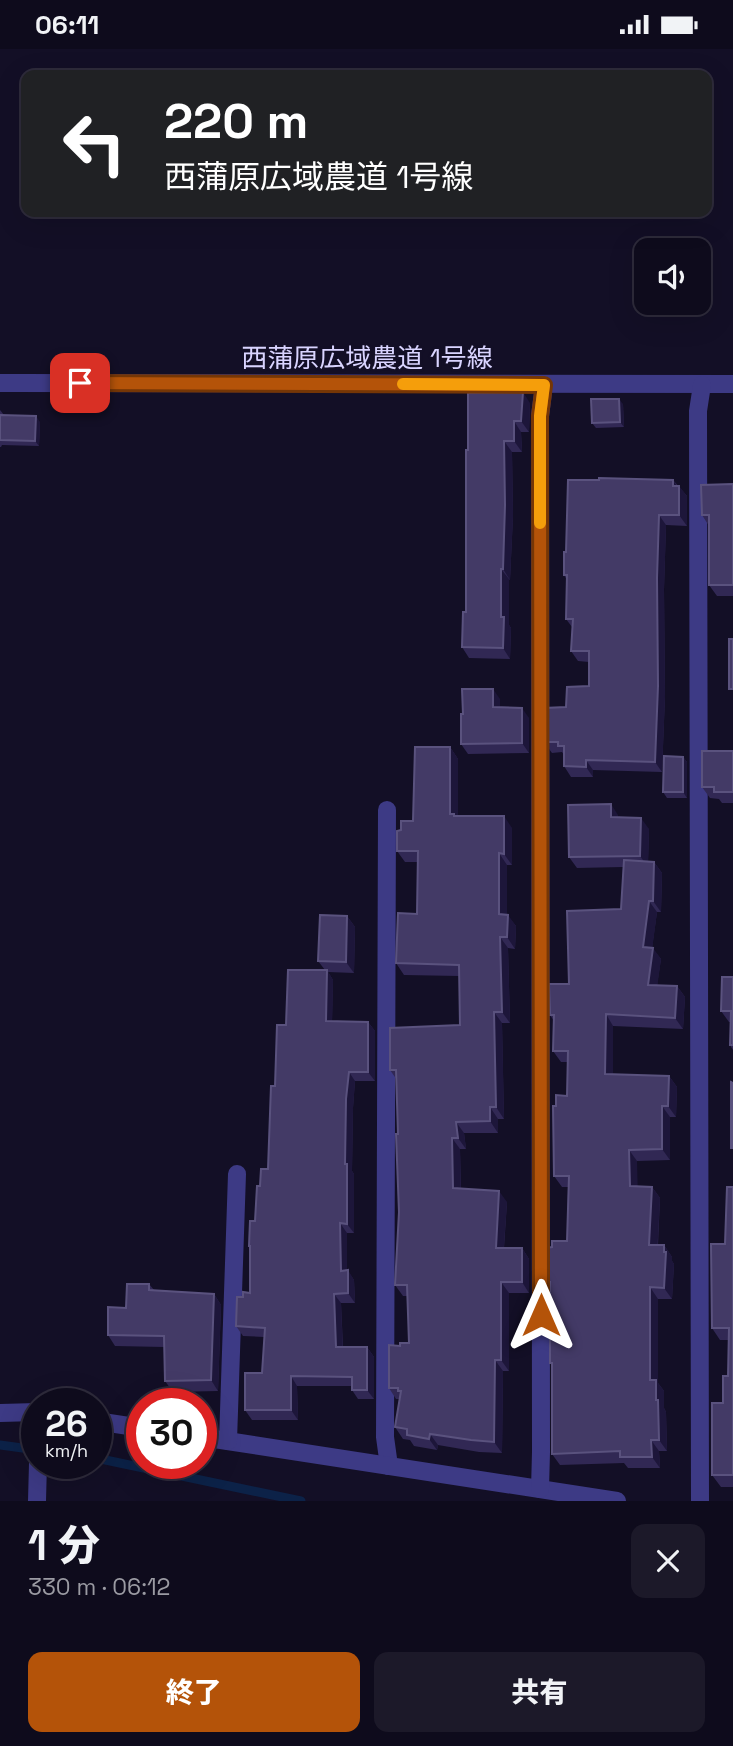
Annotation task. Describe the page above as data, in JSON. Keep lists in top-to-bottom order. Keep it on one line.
{"streets":{"street":["西蒲原広域農道 1号線"]},"page":{"status":"06:11","turn":["220 m","西蒲原広域農道 1号線"],"speed":"26 km/h","limit":"30","heading":["1 分","330 m · 06:12"],"buttons":["終了","共有"]}}
